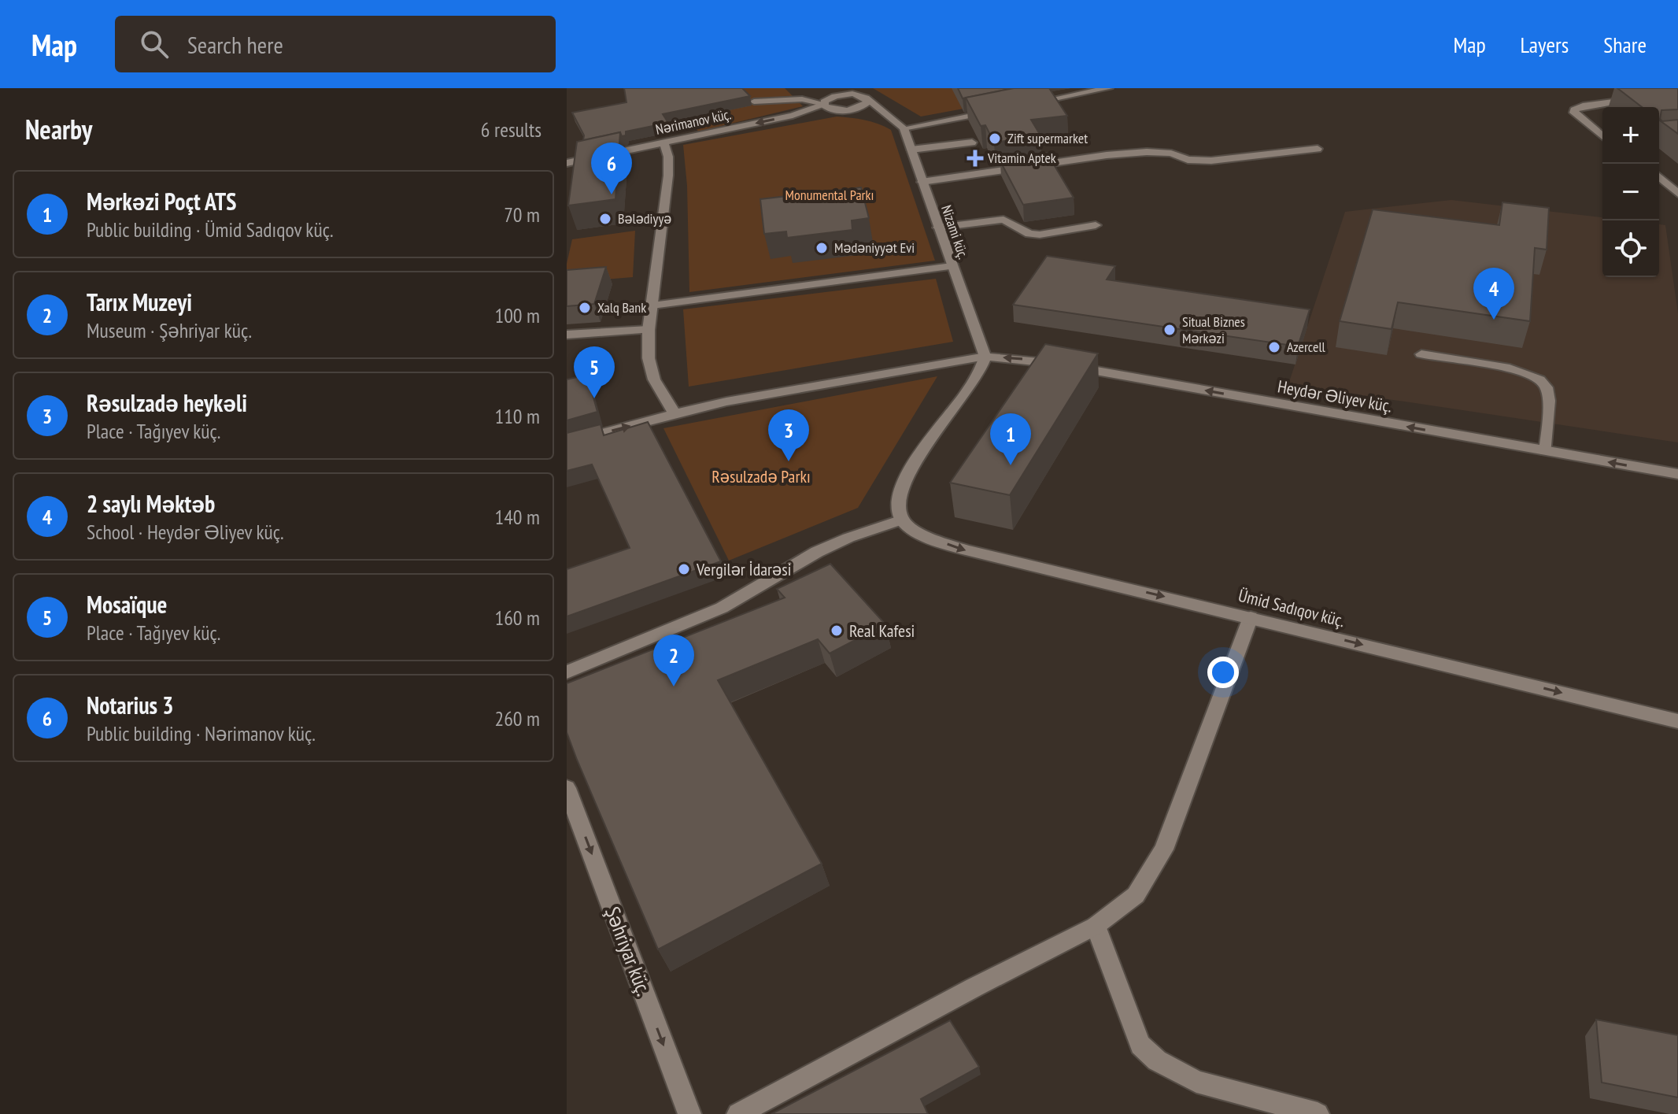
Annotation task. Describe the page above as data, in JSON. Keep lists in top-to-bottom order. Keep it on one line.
{"streets":{"street":["Nərimanov küç.","Nizami küç.","Heydər Əliyev küç.","Ümid Sadıqov küç.","Şəhriyar küç."]},"crossings":[["Nərimanov küç.","Nizami küç."],["Nizami küç.","Heydər Əliyev küç."]],"one_way":["Ümid Sadıqov küç.","Şəhriyar küç."],"parks":["Monumental Parkı","Rəsulzadə Parkı"],"places":{"other":["Zift supermarket","Bələdiyyə","Mədəniyyət Evi","Xalq Bank","Situal Biznes Mərkəzi","Azercell","Vergilər İdarəsi","Real Kafesi"],"health":["Vitamin Aptek"]},"page":{"header":"Map","search":"Search here","nav":["Map","Layers","Share"],"heading":["Nearby","6 results"],"map_buttons":["+","−"],"pins":["6","4","5","3","1","2"],"list":[{"mark":"1","name":"Mərkəzi Poçt ATS","note":"Public building · Ümid Sadıqov küç.","value":"70 m"},{"mark":"2","name":"Tarıx Muzeyi","note":"Museum · Şəhriyar küç.","value":"100 m"},{"mark":"3","name":"Rəsulzadə heykəli","note":"Place · Tağıyev küç.","value":"110 m"},{"mark":"4","name":"2 saylı Məktəb","note":"School · Heydər Əliyev küç.","value":"140 m"},{"mark":"5","name":"Mosaïque","note":"Place · Tağıyev küç.","value":"160 m"},{"mark":"6","name":"Notarius 3","note":"Public building · Nərimanov küç.","value":"260 m"}]}}
